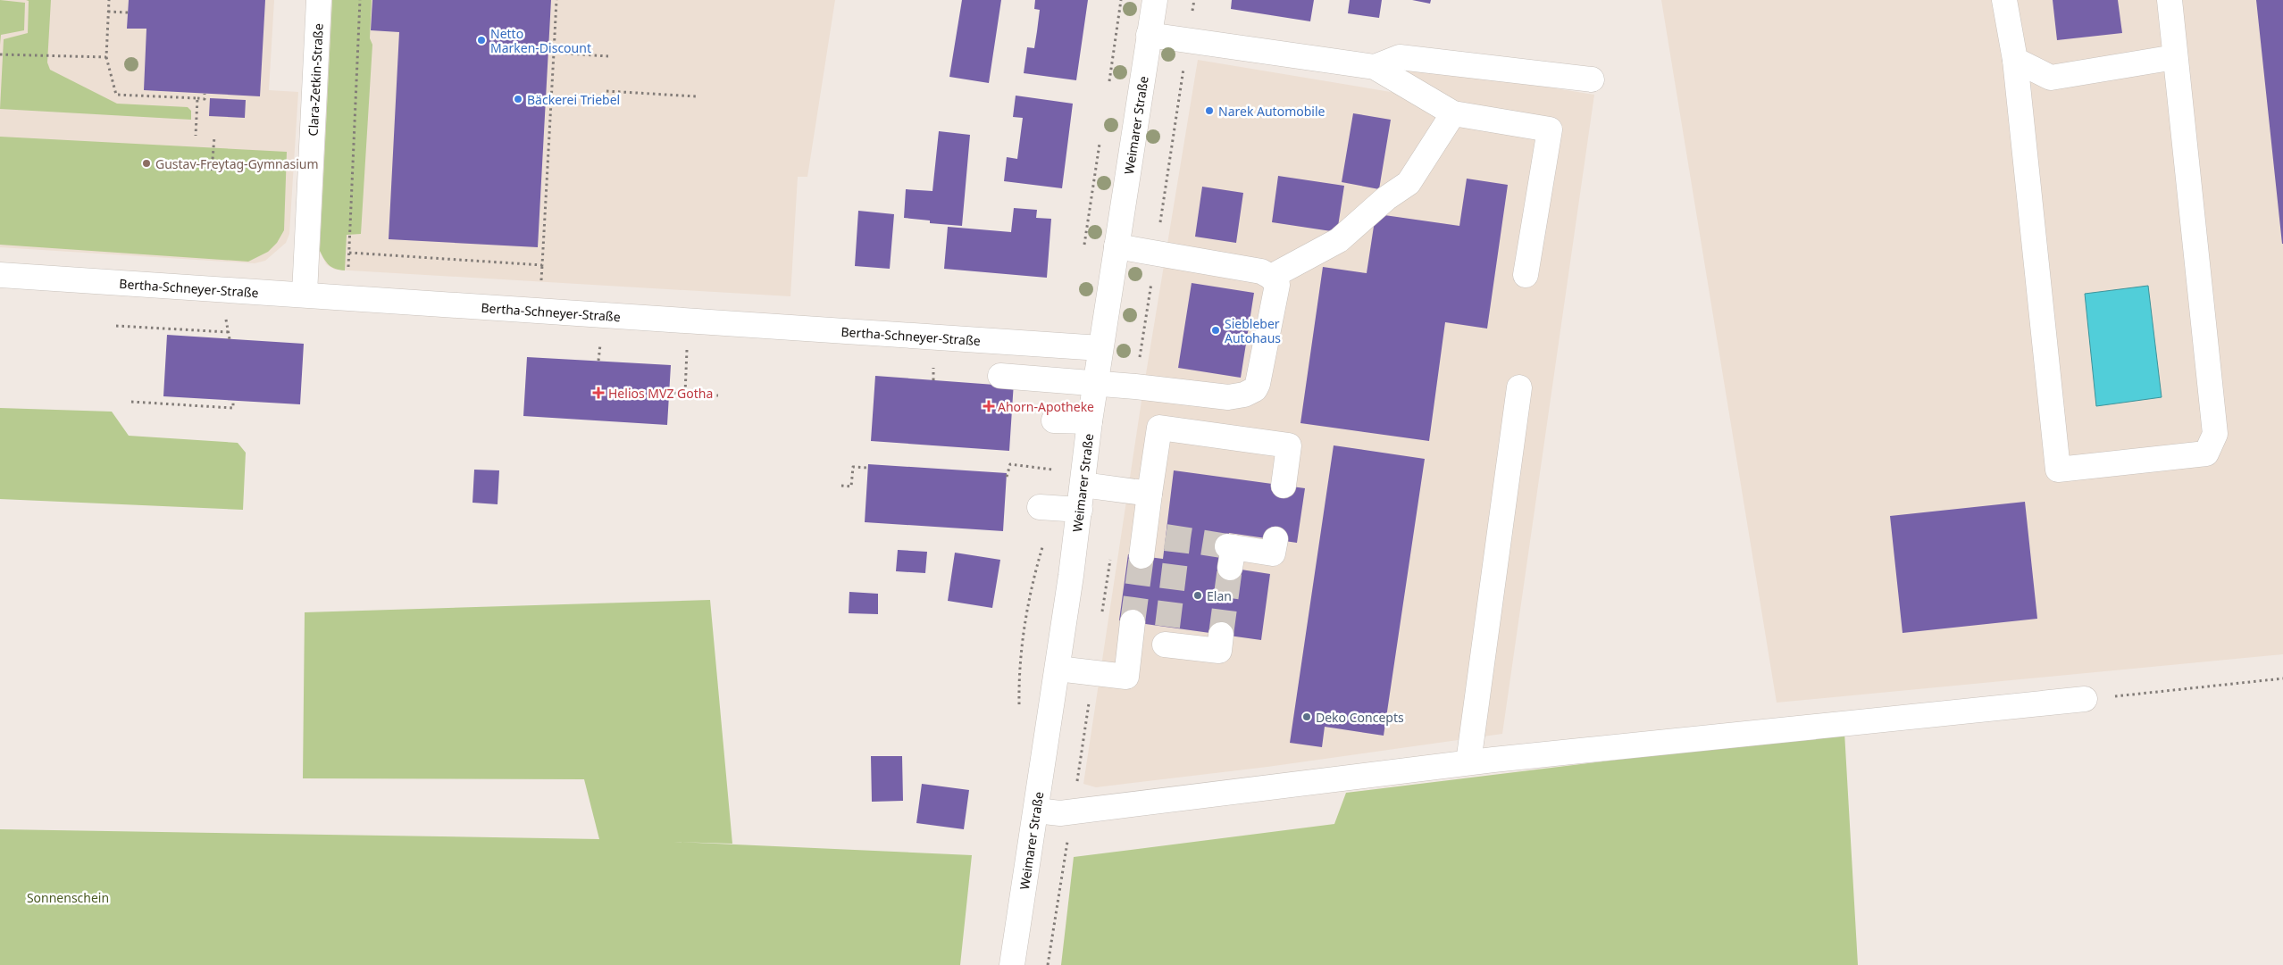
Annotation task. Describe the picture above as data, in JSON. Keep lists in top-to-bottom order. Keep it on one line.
{"streets":{"street":["Clara-Zetkin-Straße","Weimarer Straße","Bertha-Schneyer-Straße"]},"crossings":[["Clara-Zetkin-Straße","Bertha-Schneyer-Straße"],["Weimarer Straße","Bertha-Schneyer-Straße"]],"parks":["Sonnenschein"],"places":{"other":["Netto Marken-Discount","Bäckerei Triebel","Narek Automobile","Gustav-Freytag-Gymnasium","Siebleber Autohaus","Elan","Deko Concepts"],"health":["Helios MVZ Gotha","Ahorn-Apotheke"]}}
